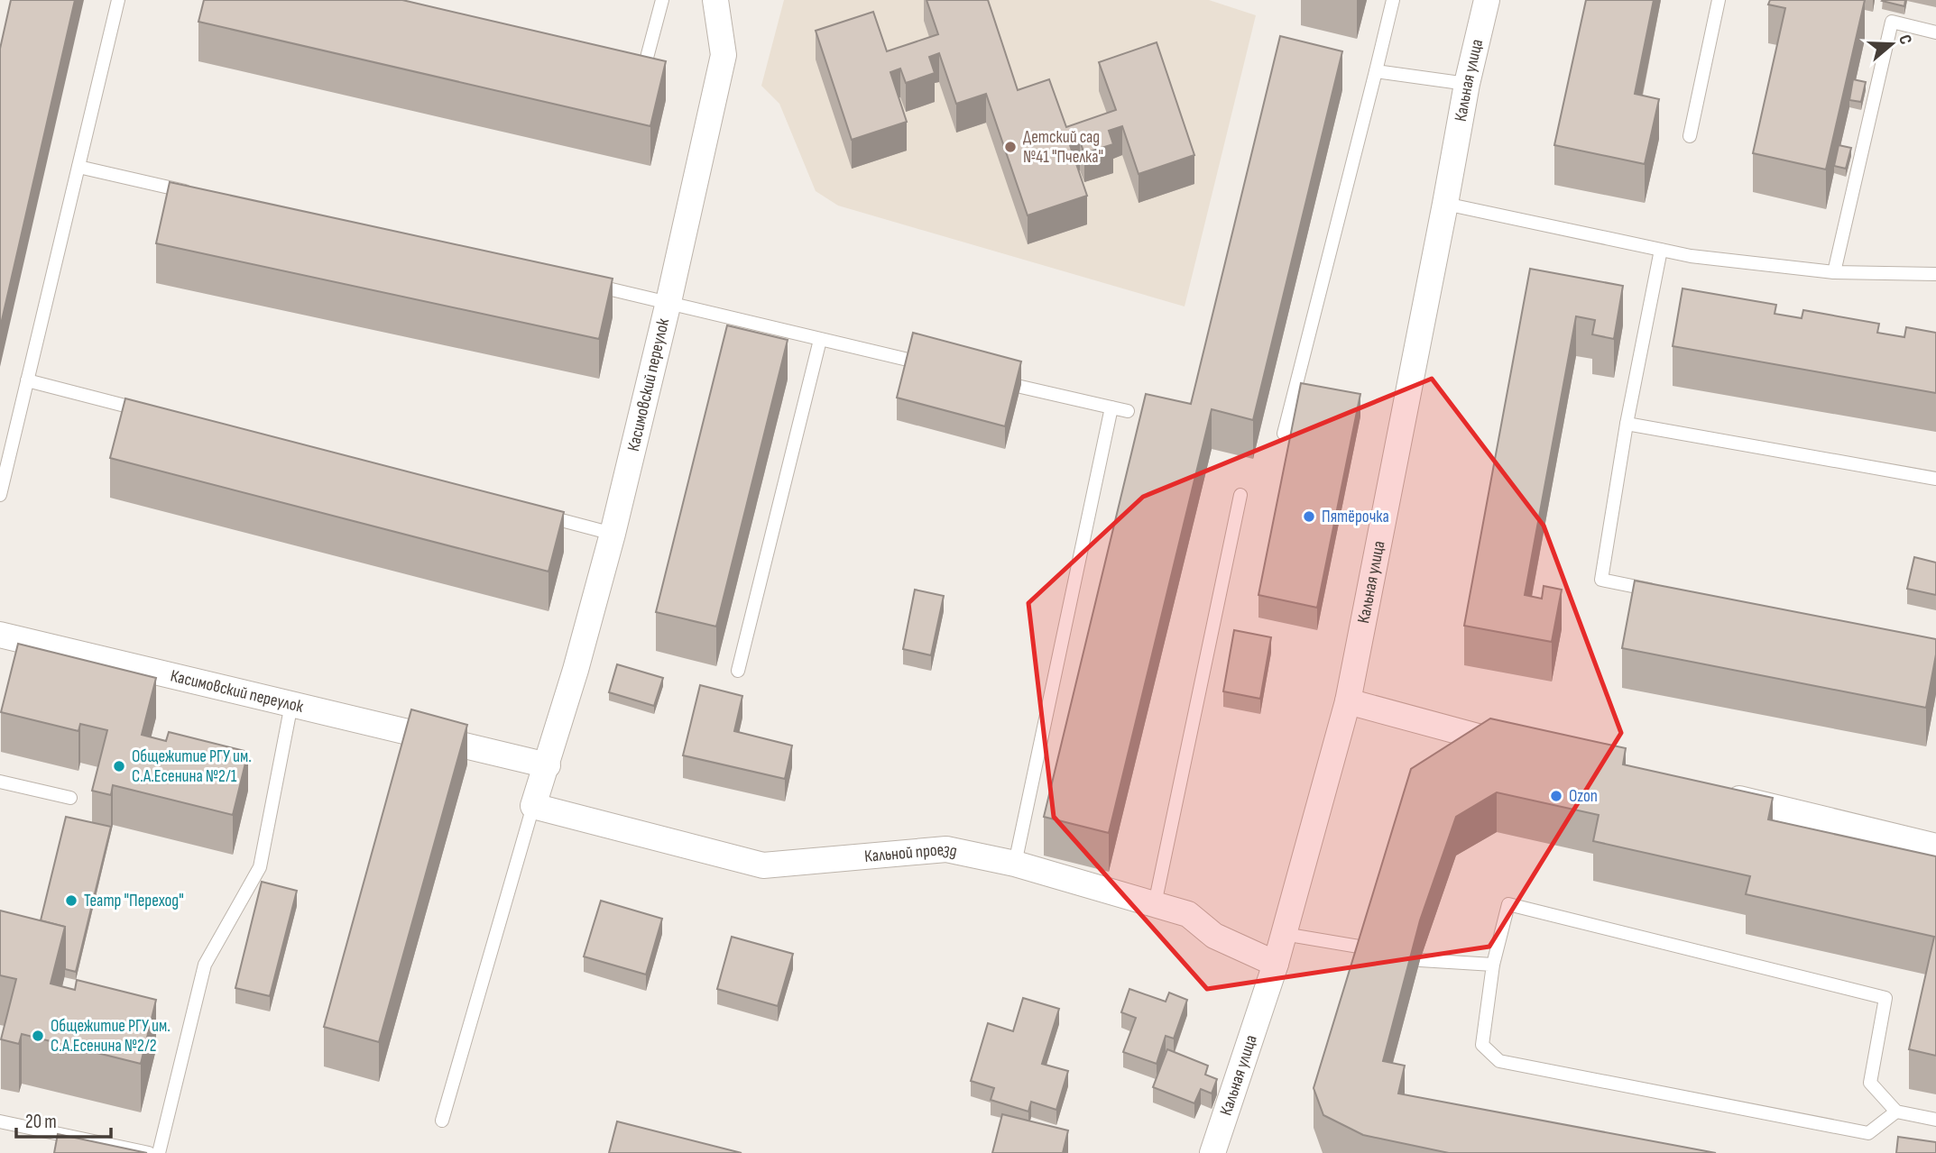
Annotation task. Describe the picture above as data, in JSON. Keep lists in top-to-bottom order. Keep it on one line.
{"streets":{"street":["Кальная улица","Касимовский переулок","Кальной проезд"]},"crossings":[["Кальная улица","Кальной проезд"],["Касимовский переулок","Кальной проезд"]],"places":["Детский сад №41 \"Пчелка\"","Пятёрочка","Общежитие РГУ им. С.А.Есенина №2/1","Ozon","Театр \"Переход\"","Общежитие РГУ им. С.А.Есенина №2/2"],"scale_bar":"20 m","north":"right"}
